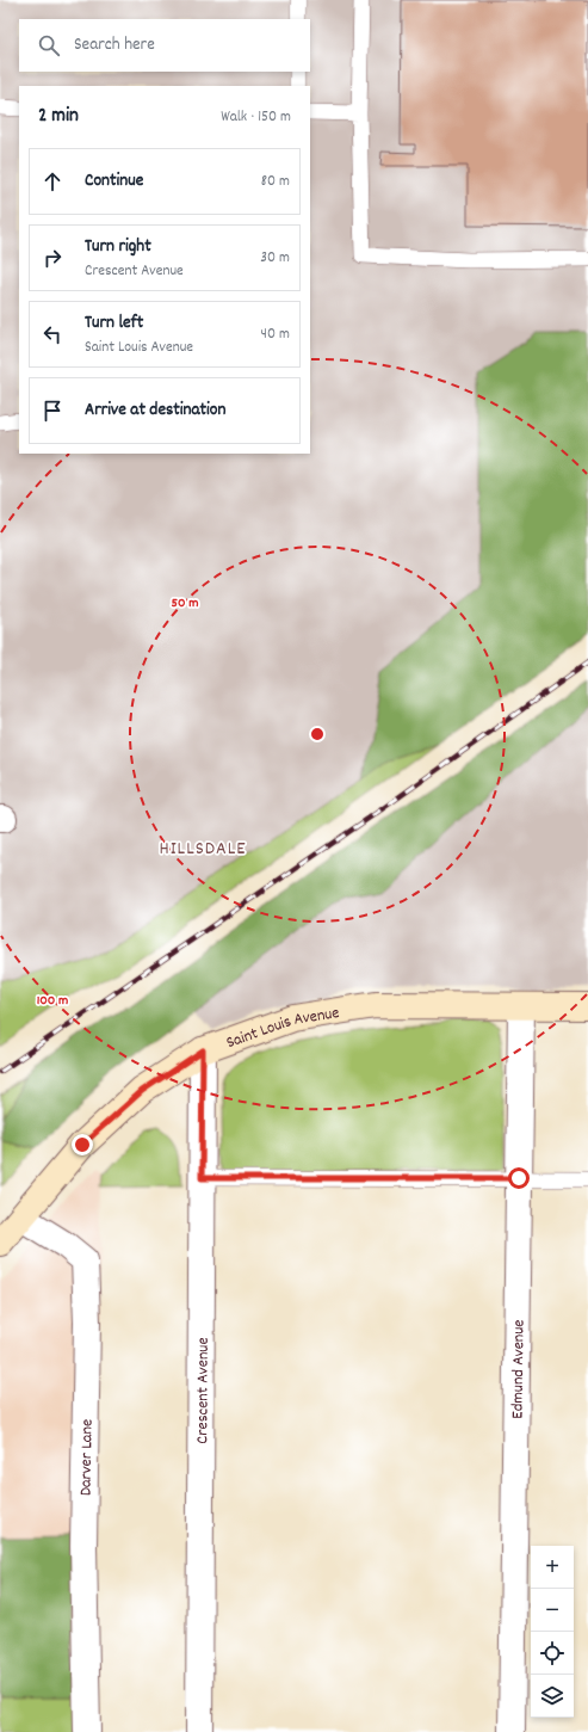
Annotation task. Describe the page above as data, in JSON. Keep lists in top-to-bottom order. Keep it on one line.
{"streets":{"street":["Saint Louis Avenue","Edmund Avenue","Crescent Avenue","Darver Lane"]},"crossings":[["Saint Louis Avenue","Edmund Avenue"],["Saint Louis Avenue","Crescent Avenue"],["Saint Louis Avenue","Darver Lane"]],"districts":["HILLSDALE"],"page":{"search":"Search here","heading":["2 min","Walk · 150 m"],"list":[["Continue","80 m"],["Turn right","Crescent Avenue","30 m"],["Turn left","Saint Louis Avenue","40 m"],"Arrive at destination"],"map_buttons":["+","−"]},"rings":["50 m","100 m"]}
